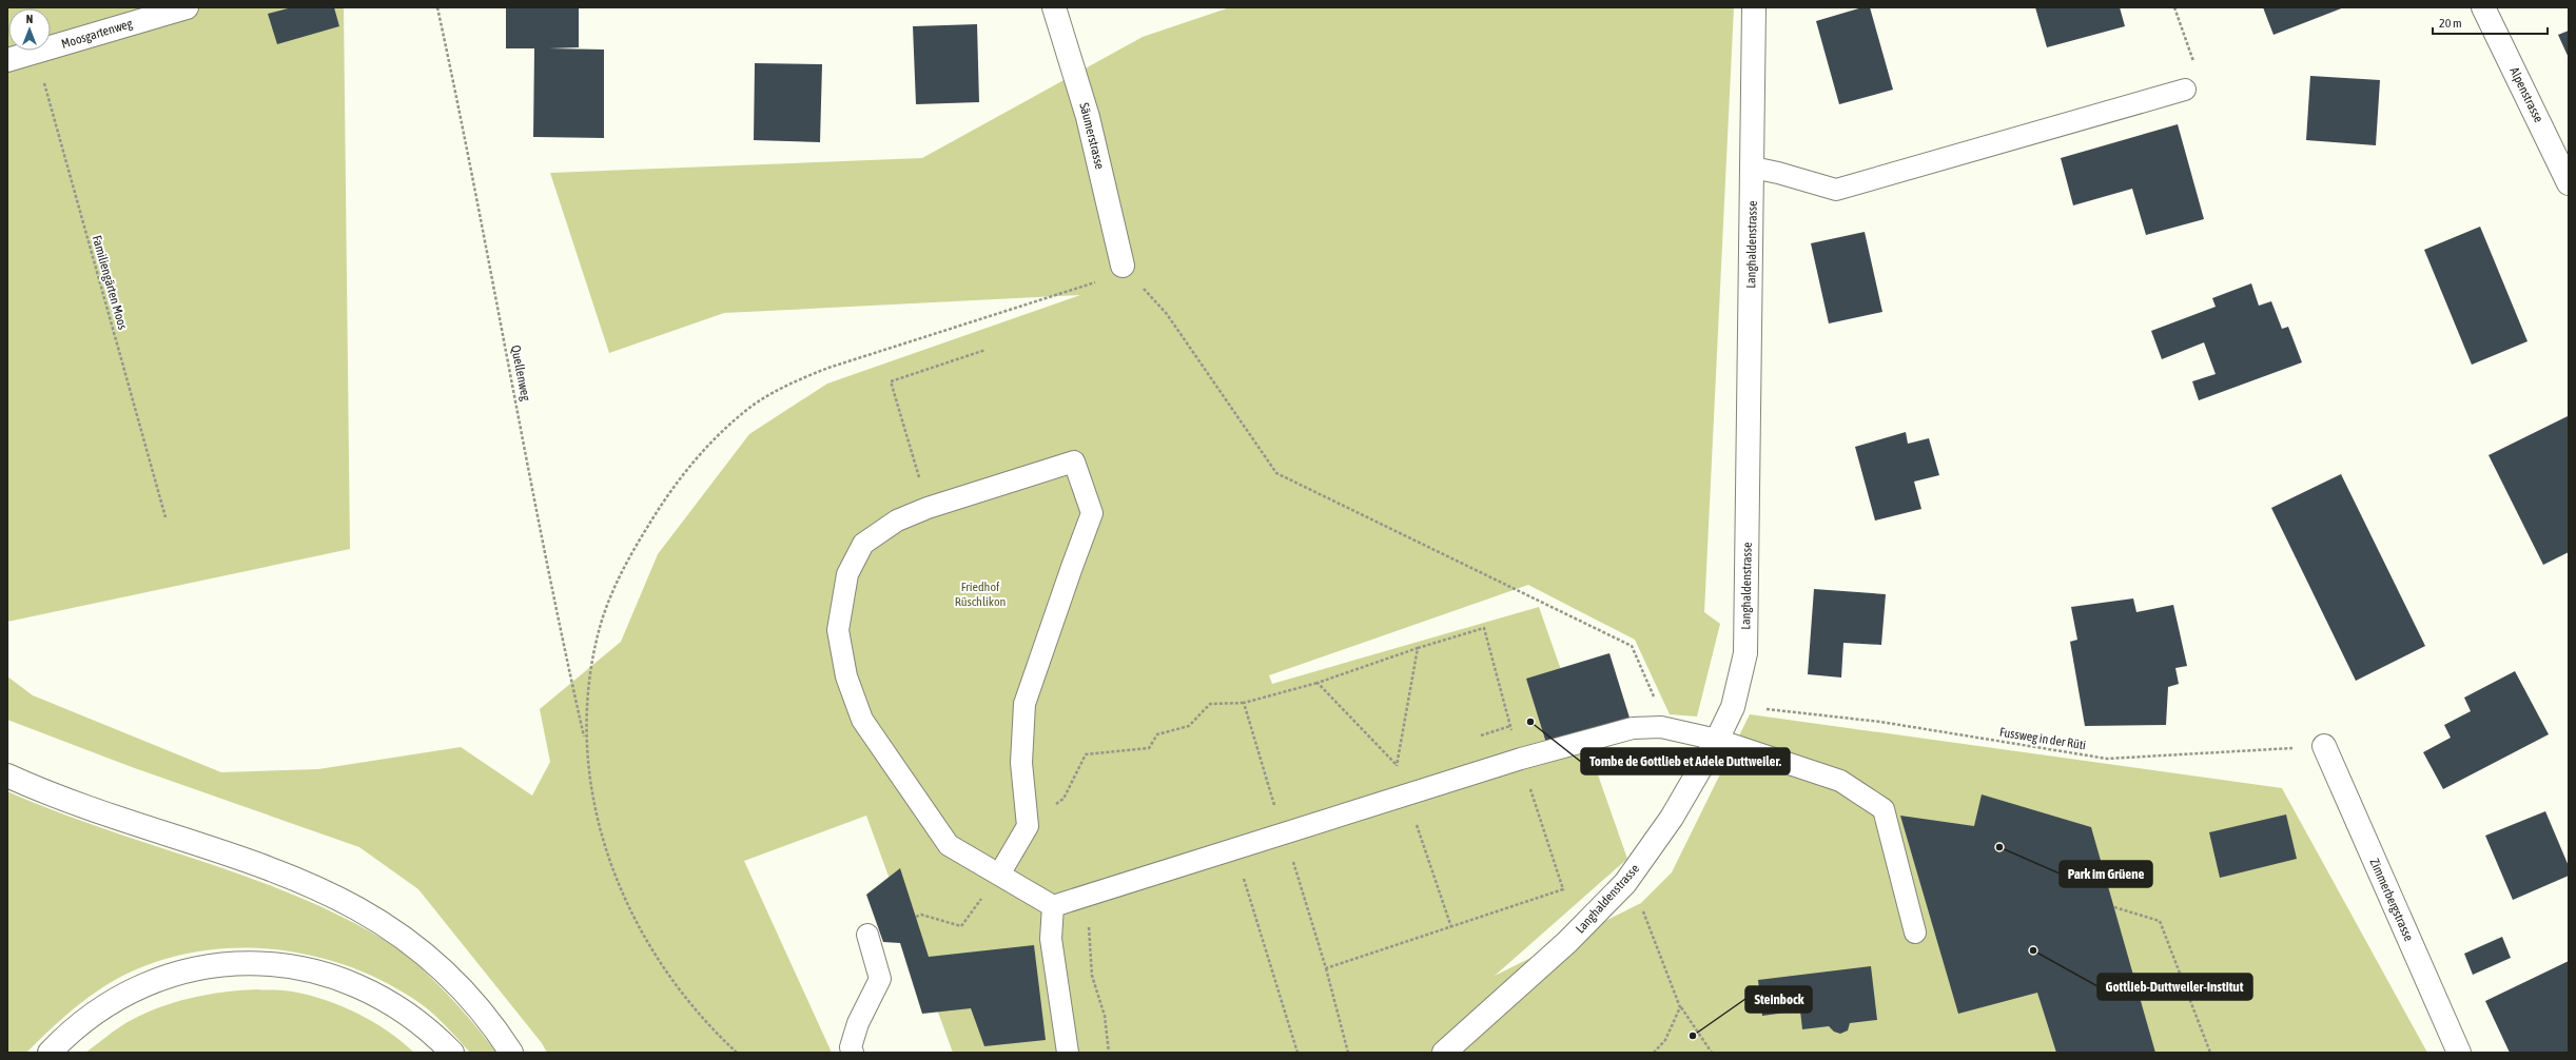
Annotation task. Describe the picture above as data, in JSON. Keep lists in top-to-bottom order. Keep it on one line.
{"streets":{"main road":["Moosgartenweg","Alpenstrasse","Säumerstrasse","Langhaldenstrasse","Zimmerbergstrasse"],"path":["Familiengärten Moos","Quellenweg","Fussweg in der Rüti"]},"crossings":[["Moosgartenweg","Familiengärten Moos"],["Fussweg in der Rüti","Zimmerbergstrasse"]],"parks":["Friedhof Rüschlikon"],"places":["Tombe de Gottlieb et Adele Duttweiler.","Park im Grüene","Gottlieb-Duttweiler-Institut","Steinbock"],"scale_bar":"20 m","north":"top"}
